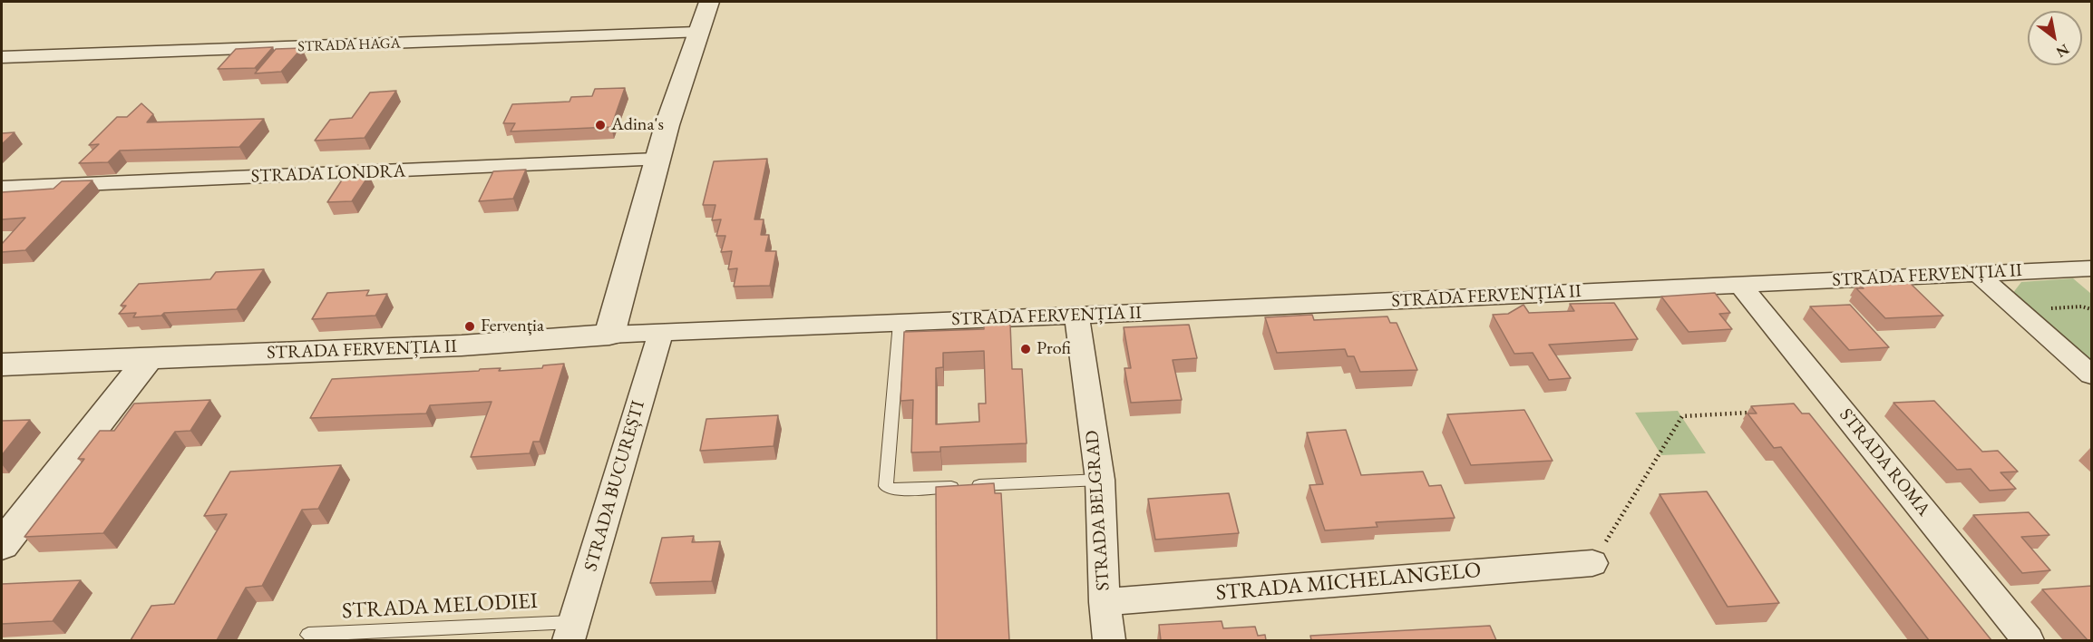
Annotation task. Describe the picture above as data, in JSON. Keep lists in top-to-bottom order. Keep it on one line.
{"streets":{"street":["STRADA HAGA","STRADA LONDRA","STRADA FERVENȚIA II","STRADA ROMA","STRADA BUCUREȘTI","STRADA BELGRAD","STRADA MICHELANGELO"],"lane":["STRADA MELODIEI"]},"crossings":[["STRADA FERVENȚIA II","STRADA ROMA"],["STRADA FERVENȚIA II","STRADA BUCUREȘTI"],["STRADA FERVENȚIA II","STRADA BELGRAD"],["STRADA BUCUREȘTI","STRADA MELODIEI"],["STRADA BELGRAD","STRADA MICHELANGELO"]],"places":["Adina's","Fervenția","Profi"],"north":"bottom right"}
